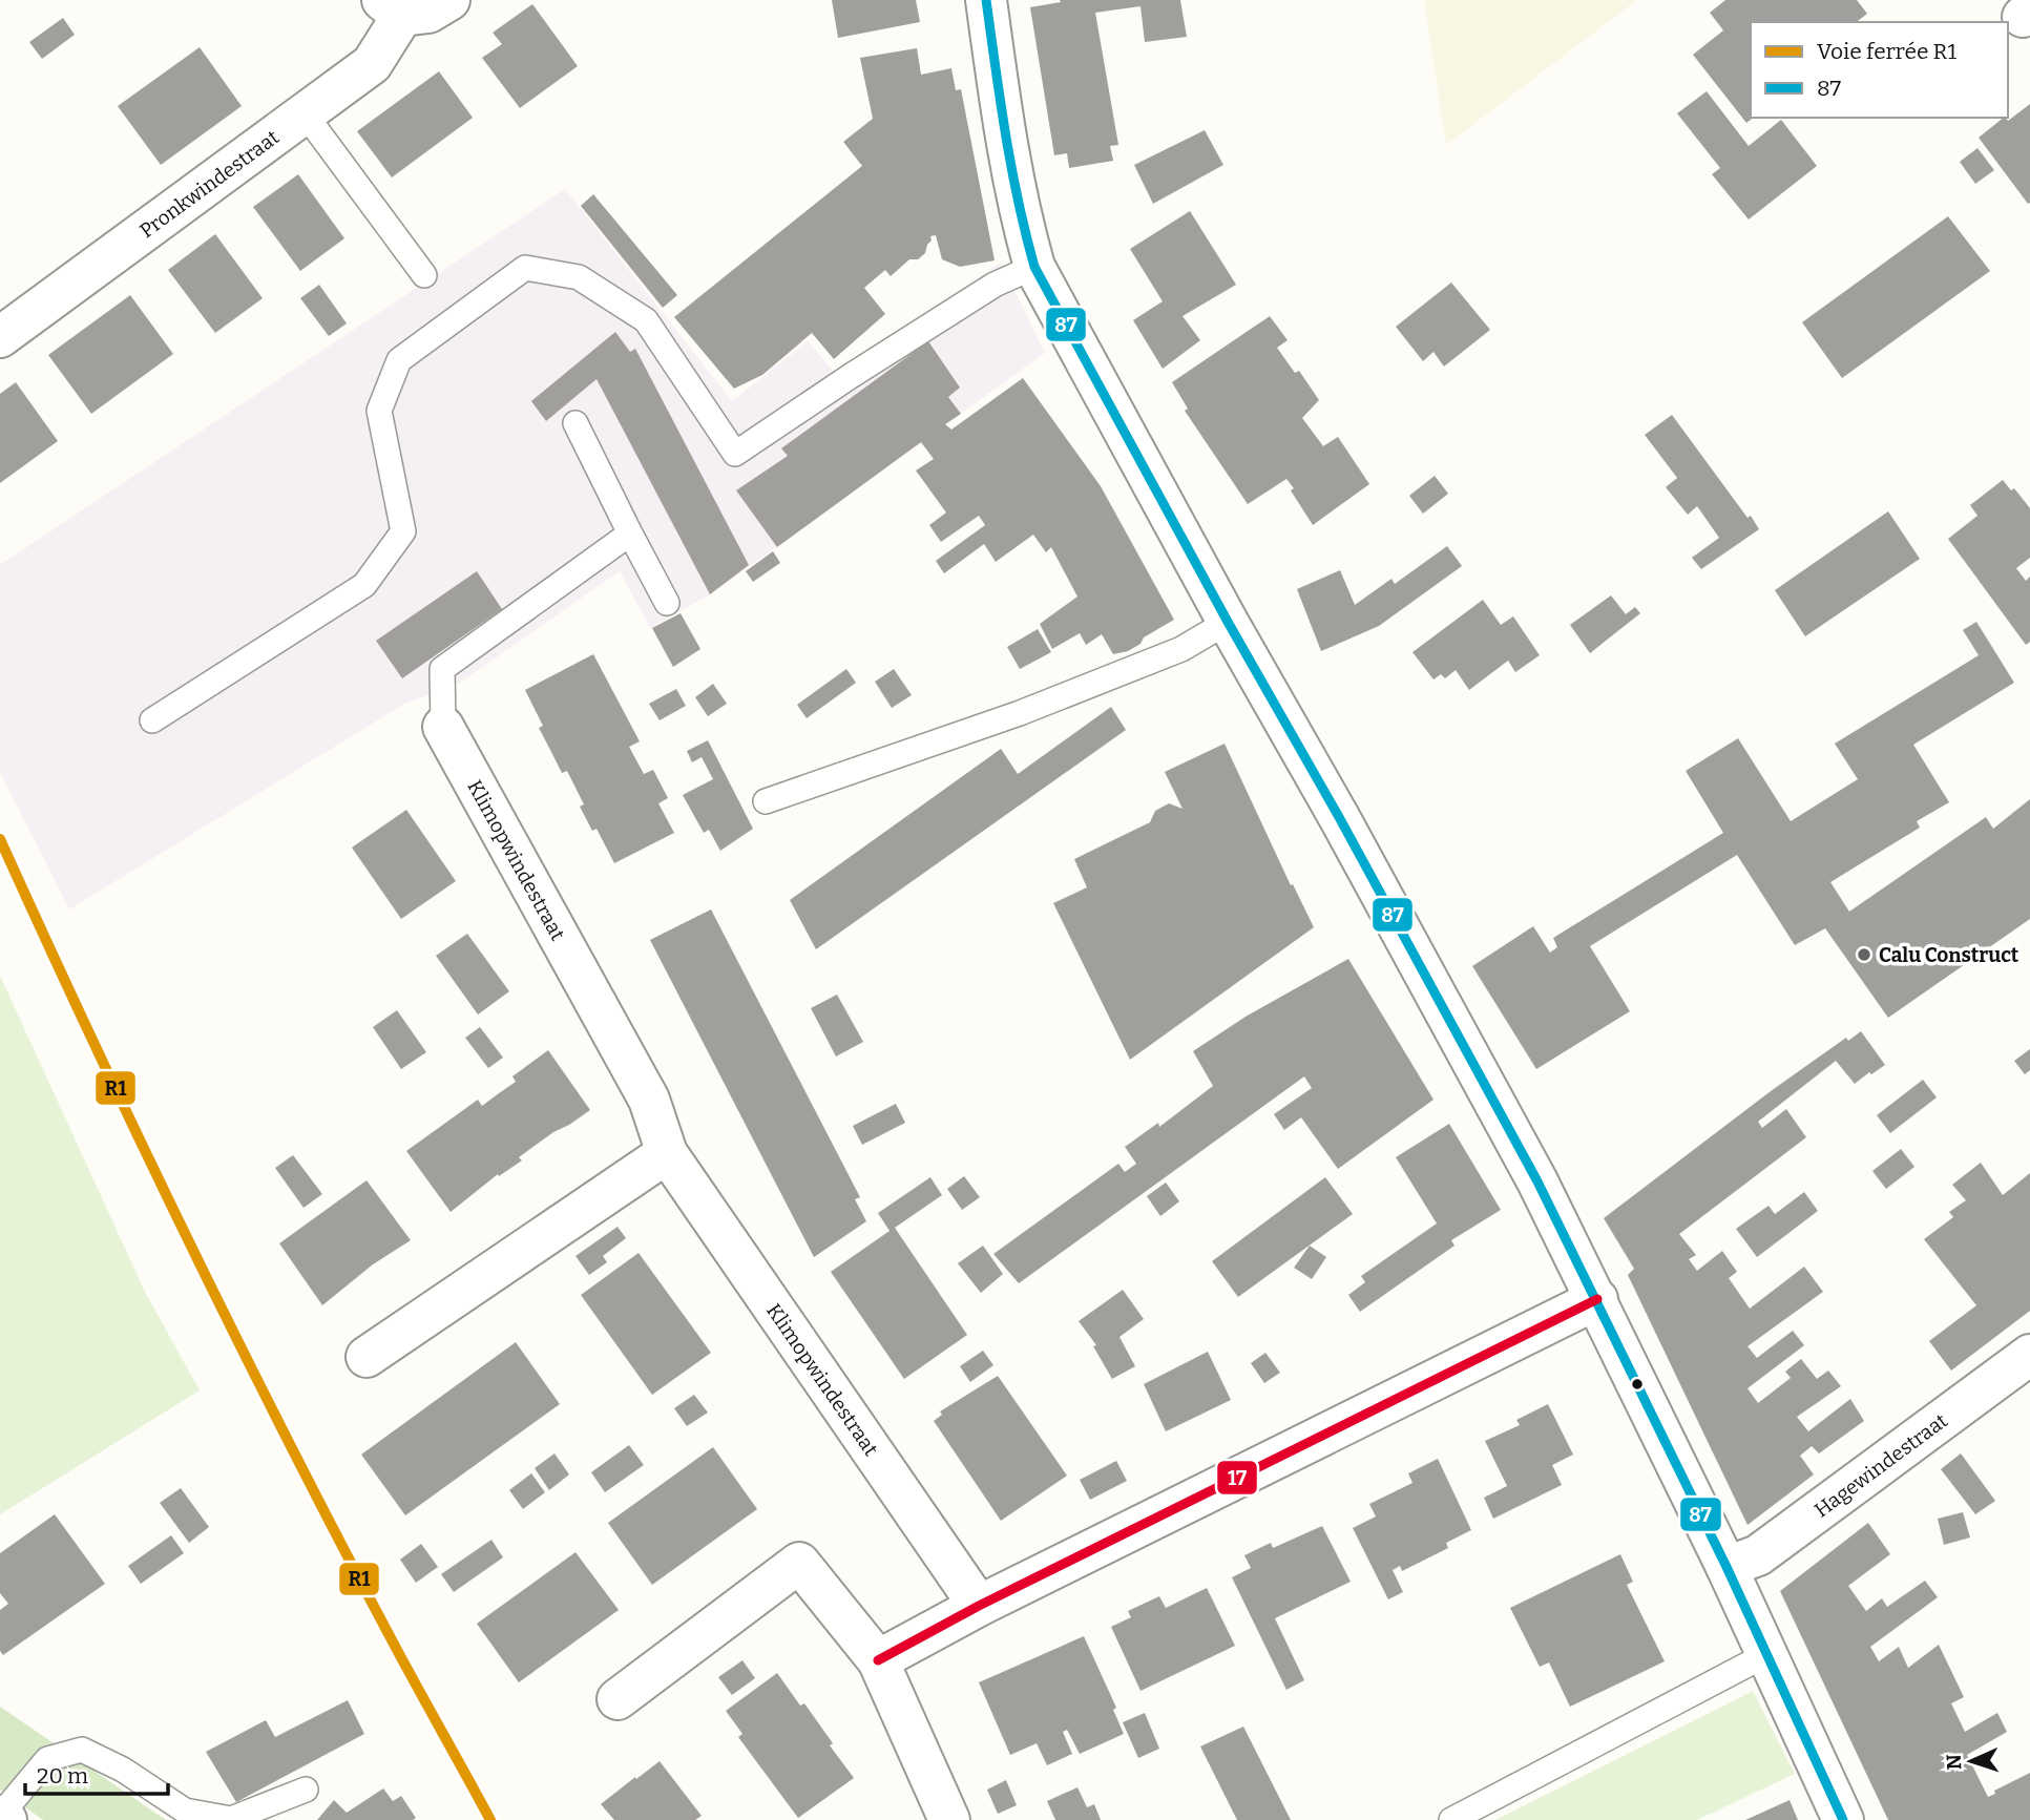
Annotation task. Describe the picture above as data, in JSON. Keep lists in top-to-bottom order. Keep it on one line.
{"streets":{"street":["Pronkwindestraat","Klimopwindestraat","Hagewindestraat"]},"places":["Calu Construct"],"lines":["transit line 87","rail line R1","transit line 17"],"legend":["Voie ferrée R1","87"],"scale_bar":"20 m","north":"left"}
